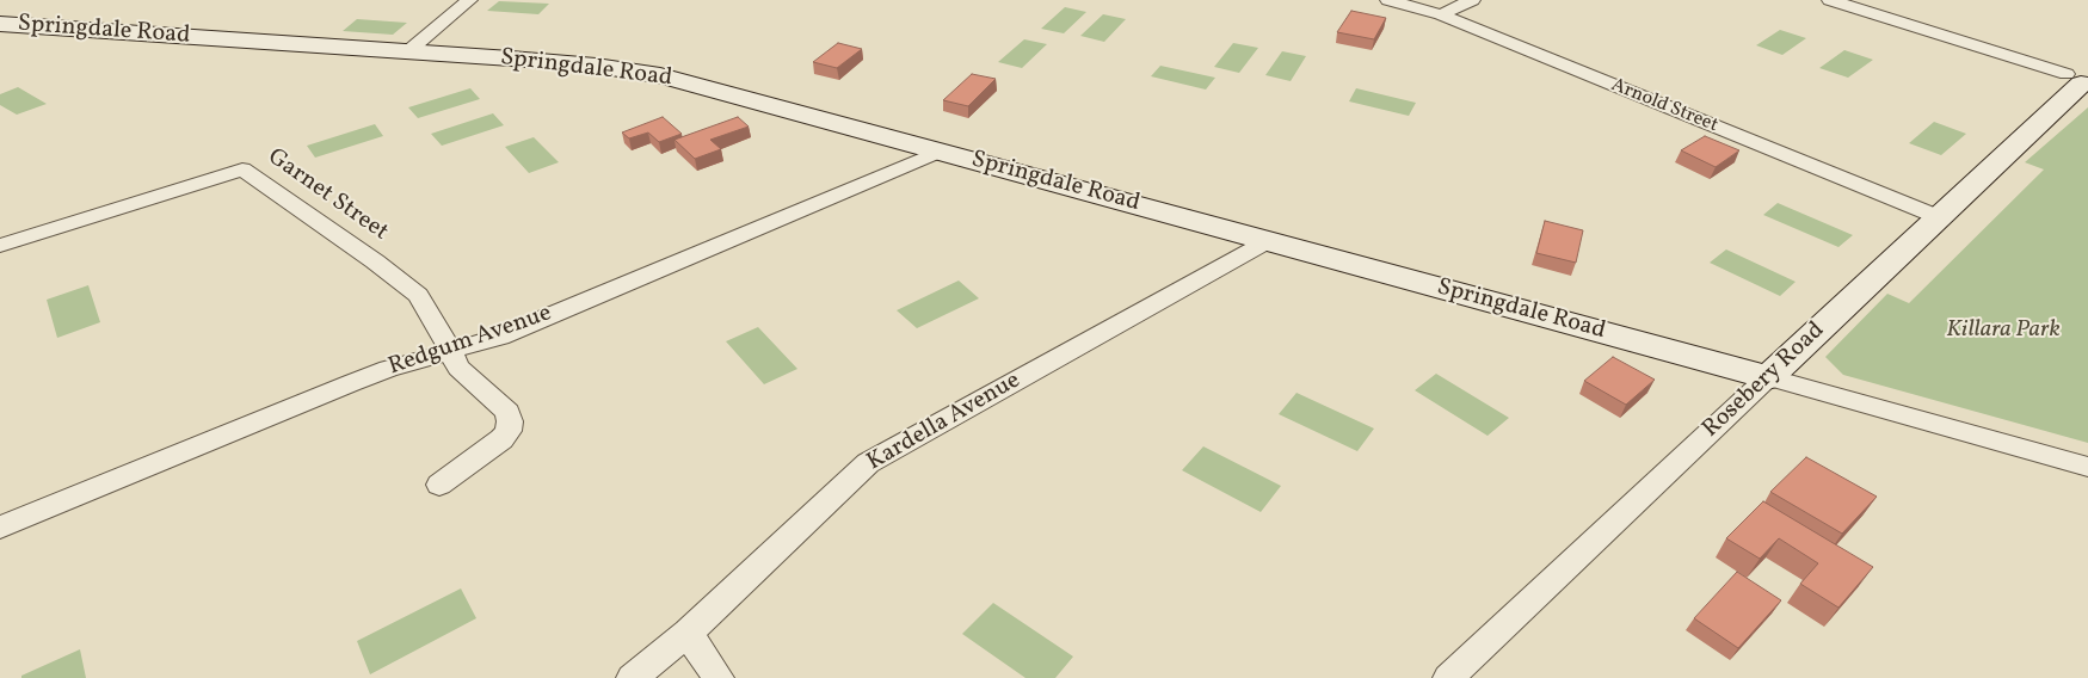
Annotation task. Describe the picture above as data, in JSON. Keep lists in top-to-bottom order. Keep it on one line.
{"streets":{"main road":["Springdale Road","Rosebery Road"],"street":["Arnold Street","Garnet Street","Redgum Avenue","Kardella Avenue"]},"crossings":[["Springdale Road","Redgum Avenue"],["Springdale Road","Rosebery Road"],["Springdale Road","Kardella Avenue"],["Arnold Street","Rosebery Road"],["Garnet Street","Redgum Avenue"]],"parks":["Killara Park"]}
